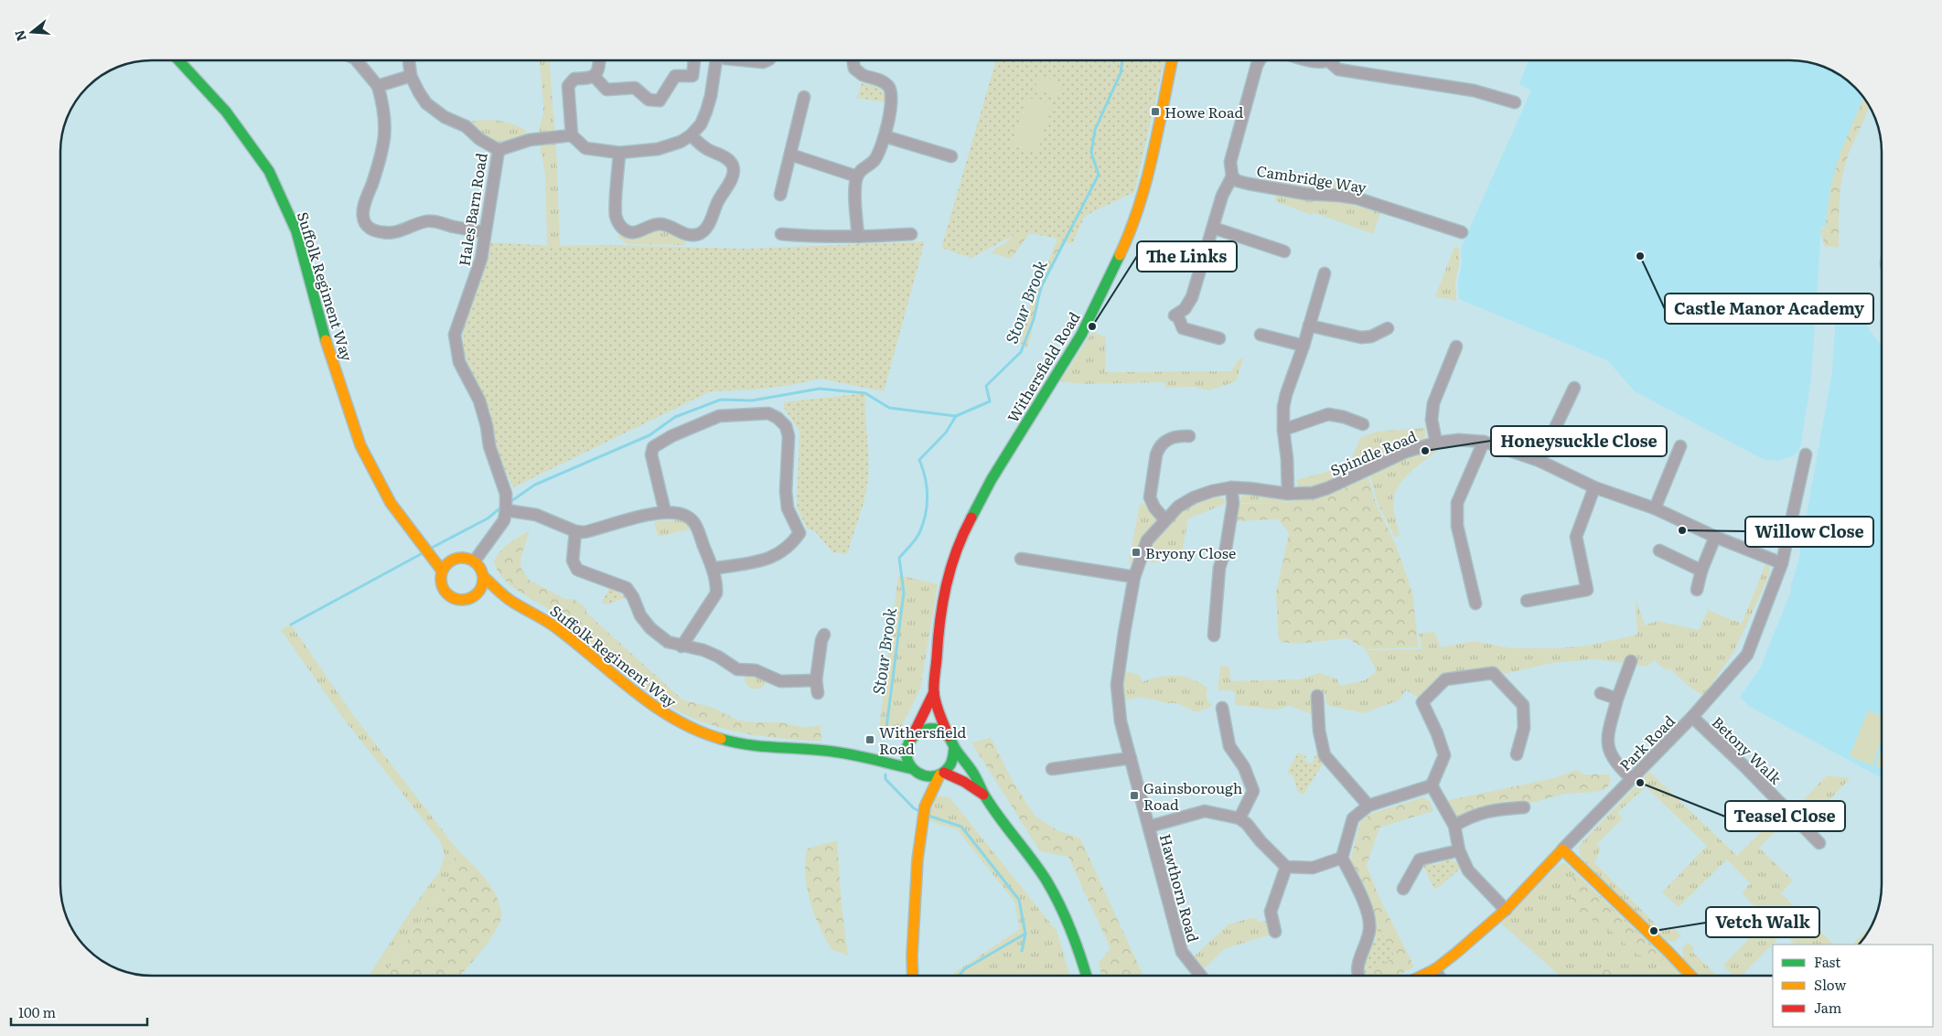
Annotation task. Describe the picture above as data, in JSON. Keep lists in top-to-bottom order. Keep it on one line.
{"streets":{"main road":["Suffolk Regiment Way","Withersfield Road","Park Road"],"street":["Cambridge Way","Hales Barn Road","Spindle Road","Betony Walk","Hawthorn Road"]},"crossings":[["Suffolk Regiment Way","Withersfield Road"],["Spindle Road","Park Road"],["Spindle Road","Hawthorn Road"],["Park Road","Betony Walk"]],"water":["Stour Brook"],"places":{"transit":["Howe Road","Bryony Close","Withersfield Road","Gainsborough Road"],"other":["Castle Manor Academy","The Links","Honeysuckle Close","Willow Close","Teasel Close","Vetch Walk"]},"legend":["Fast","Slow","Jam"],"scale_bar":"100 m","north":"left"}
